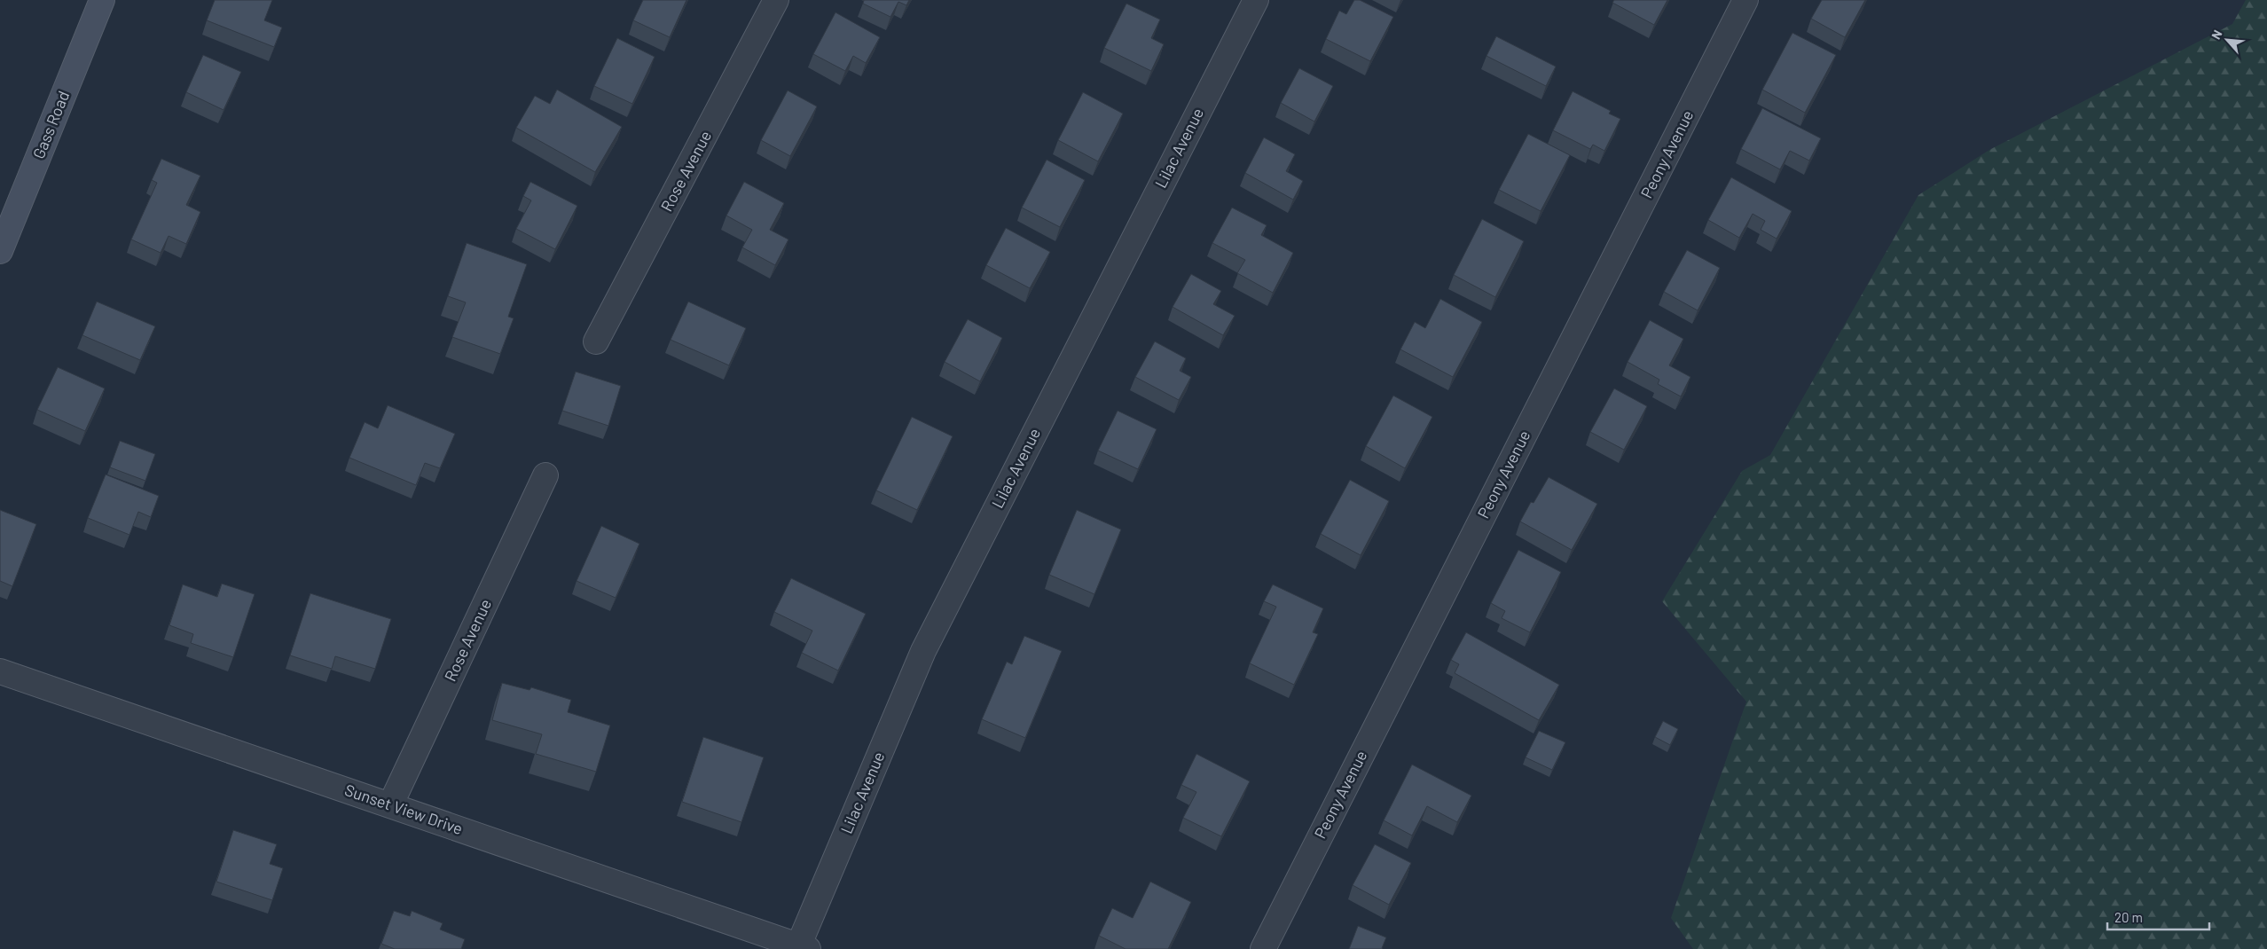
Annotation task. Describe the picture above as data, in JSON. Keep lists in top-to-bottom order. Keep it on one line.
{"streets":{"street":["Gass Road","Lilac Avenue","Peony Avenue","Rose Avenue","Sunset View Drive"]},"crossings":[["Lilac Avenue","Sunset View Drive"],["Rose Avenue","Sunset View Drive"]],"scale_bar":"20 m","north":"top left"}
